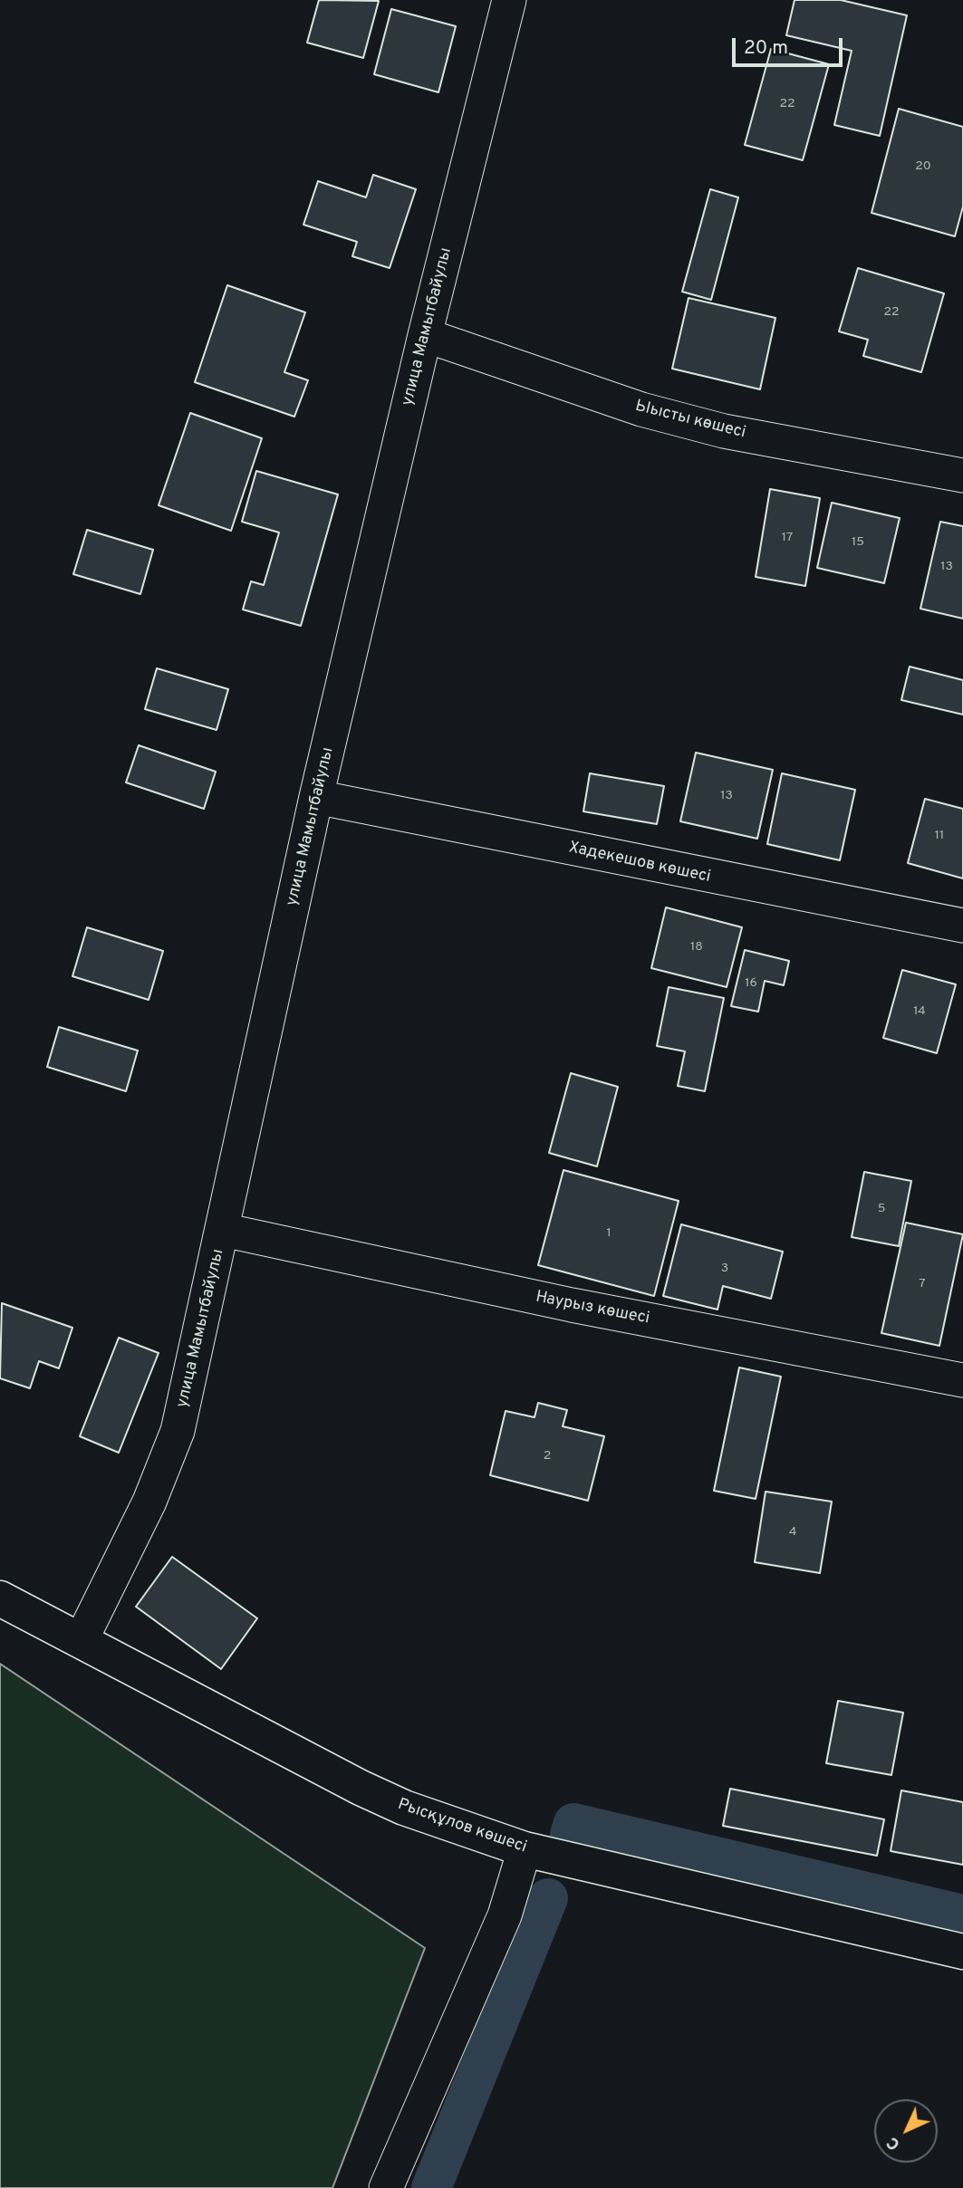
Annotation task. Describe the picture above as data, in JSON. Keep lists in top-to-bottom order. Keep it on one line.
{"streets":{"street":["улица Мамытбайулы","Ыысты көшесі","Хадекешов көшесі","Наурыз көшесі","Рысқұлов көшесі"]},"crossings":[["улица Мамытбайулы","Ыысты көшесі"],["улица Мамытбайулы","Хадекешов көшесі"],["улица Мамытбайулы","Наурыз көшесі"],["улица Мамытбайулы","Рысқұлов көшесі"]],"house_numbers":["22","20","22","17","15","13","13","11","18","16","14","5","1","3","7","2","4"],"scale_bar":"20 m","north":"bottom left"}
